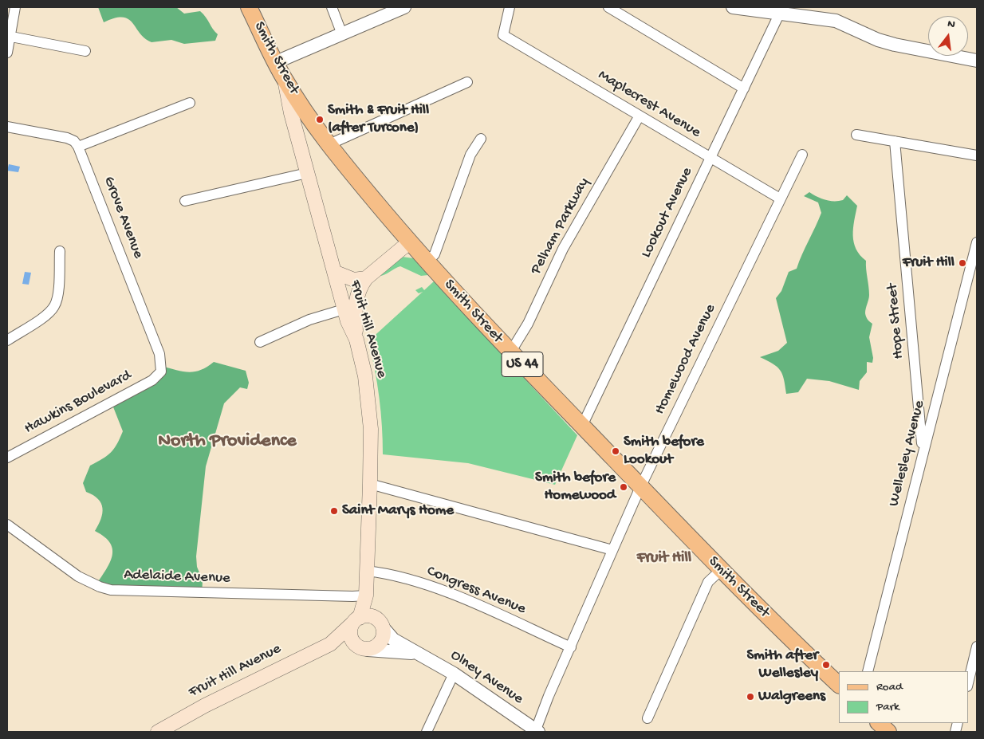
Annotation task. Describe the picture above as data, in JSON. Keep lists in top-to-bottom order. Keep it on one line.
{"streets":{"main road":["Smith Street","Fruit Hill Avenue","US 44"],"street":["Maplecrest Avenue","Lookout Avenue","Grove Avenue","Pelham Parkway","Hope Street","Homewood Avenue","Hawkins Boulevard","Wellesley Avenue","Adelaide Avenue","Congress Avenue","Olney Avenue"]},"crossings":[["Smith Street","Lookout Avenue"],["Smith Street","Pelham Parkway"],["Smith Street","Fruit Hill Avenue"],["Smith Street","Homewood Avenue"],["Maplecrest Avenue","Lookout Avenue"],["Maplecrest Avenue","Pelham Parkway"],["Maplecrest Avenue","Homewood Avenue"],["Grove Avenue","Hawkins Boulevard"],["Hope Street","Wellesley Avenue"],["Fruit Hill Avenue","Adelaide Avenue"],["Fruit Hill Avenue","Congress Avenue"],["Fruit Hill Avenue","Olney Avenue"],["Homewood Avenue","Congress Avenue"],["Homewood Avenue","Olney Avenue"]],"districts":["North Providence","Fruit Hill"],"places":["Smith & Fruit Hill (after Turcone)","Fruit Hill","Smith before Lookout","Smith before Homewood","Saint Marys Home","Smith after Wellesley","Walgreens"],"legend":["Road","Park"],"north":"top"}
